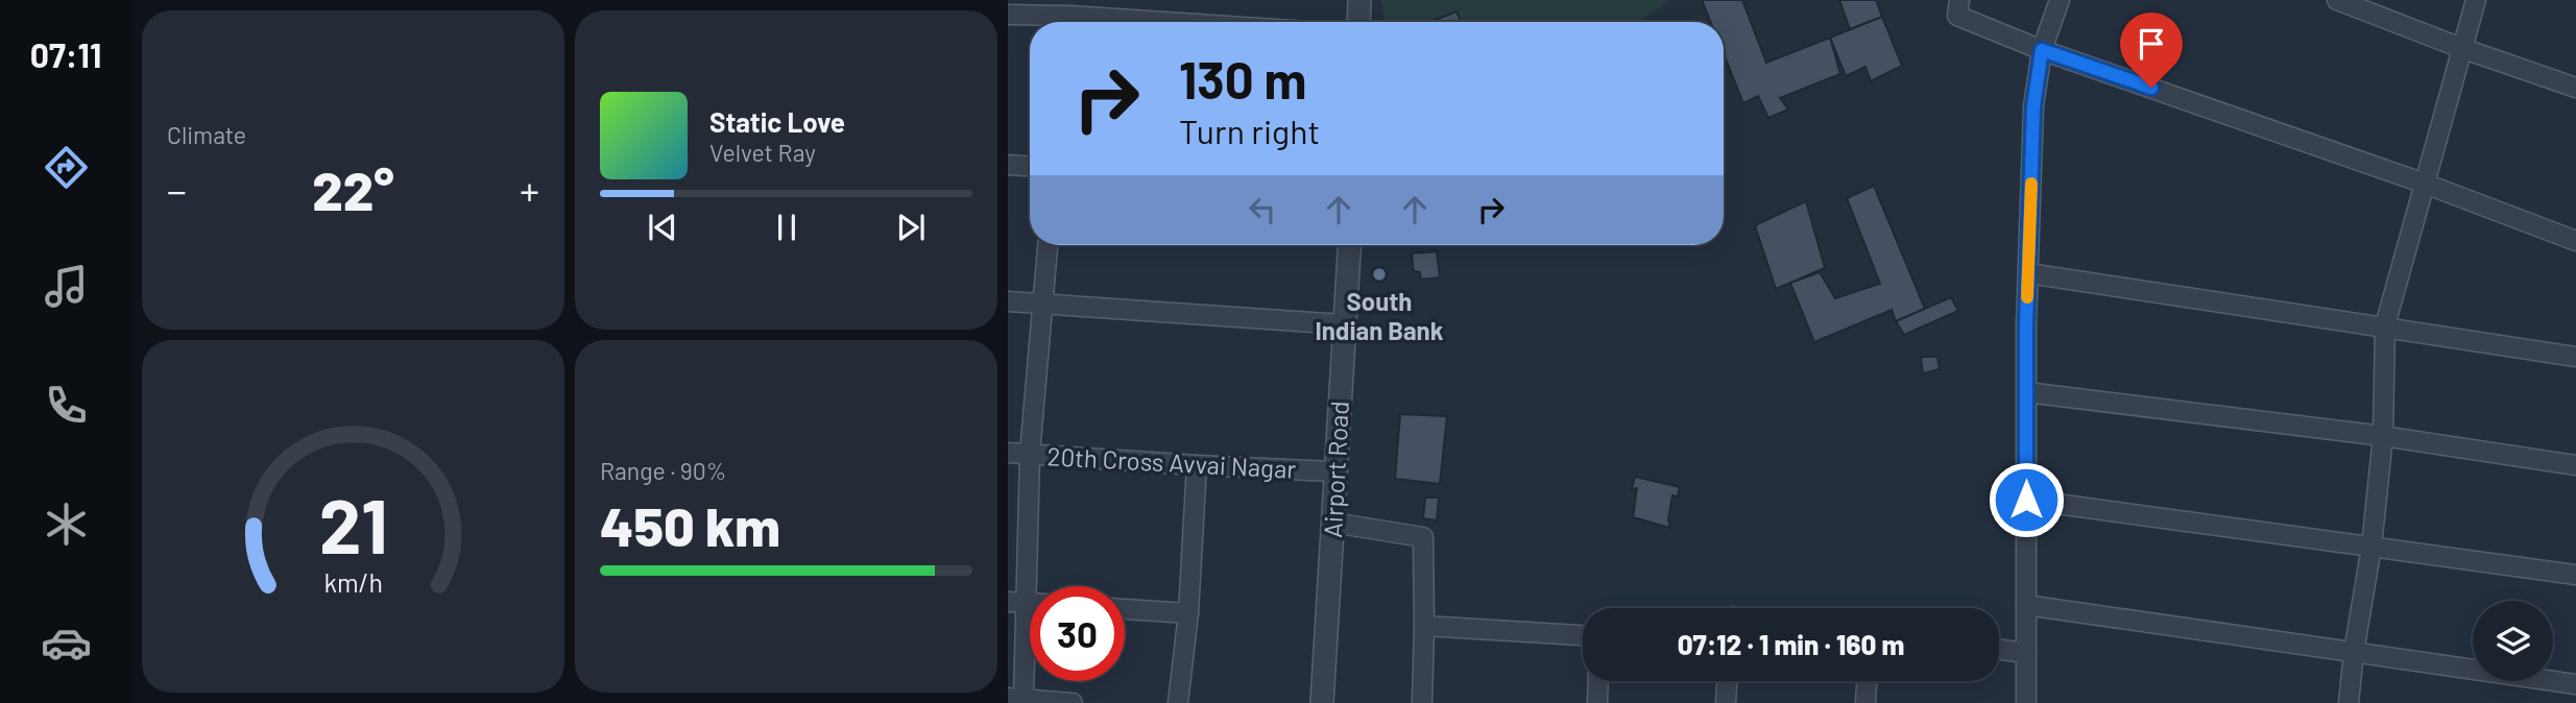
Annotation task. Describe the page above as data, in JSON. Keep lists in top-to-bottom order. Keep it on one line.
{"streets":{"street":["20th Cross Avvai Nagar","Airport Road"]},"crossings":[["20th Cross Avvai Nagar","Airport Road"]],"places":["South Indian Bank"],"page":{"tabs":"07:11","tile":["Climate",["Range · 90%","450 km"]],"turn":["130 m","Turn right"],"song":["Static Love","Velvet Ray"],"heat":["−","22°","+"],"limit":"30","trip":"07:12 · 1 min · 160 m","gauge":["21","km/h"]}}
